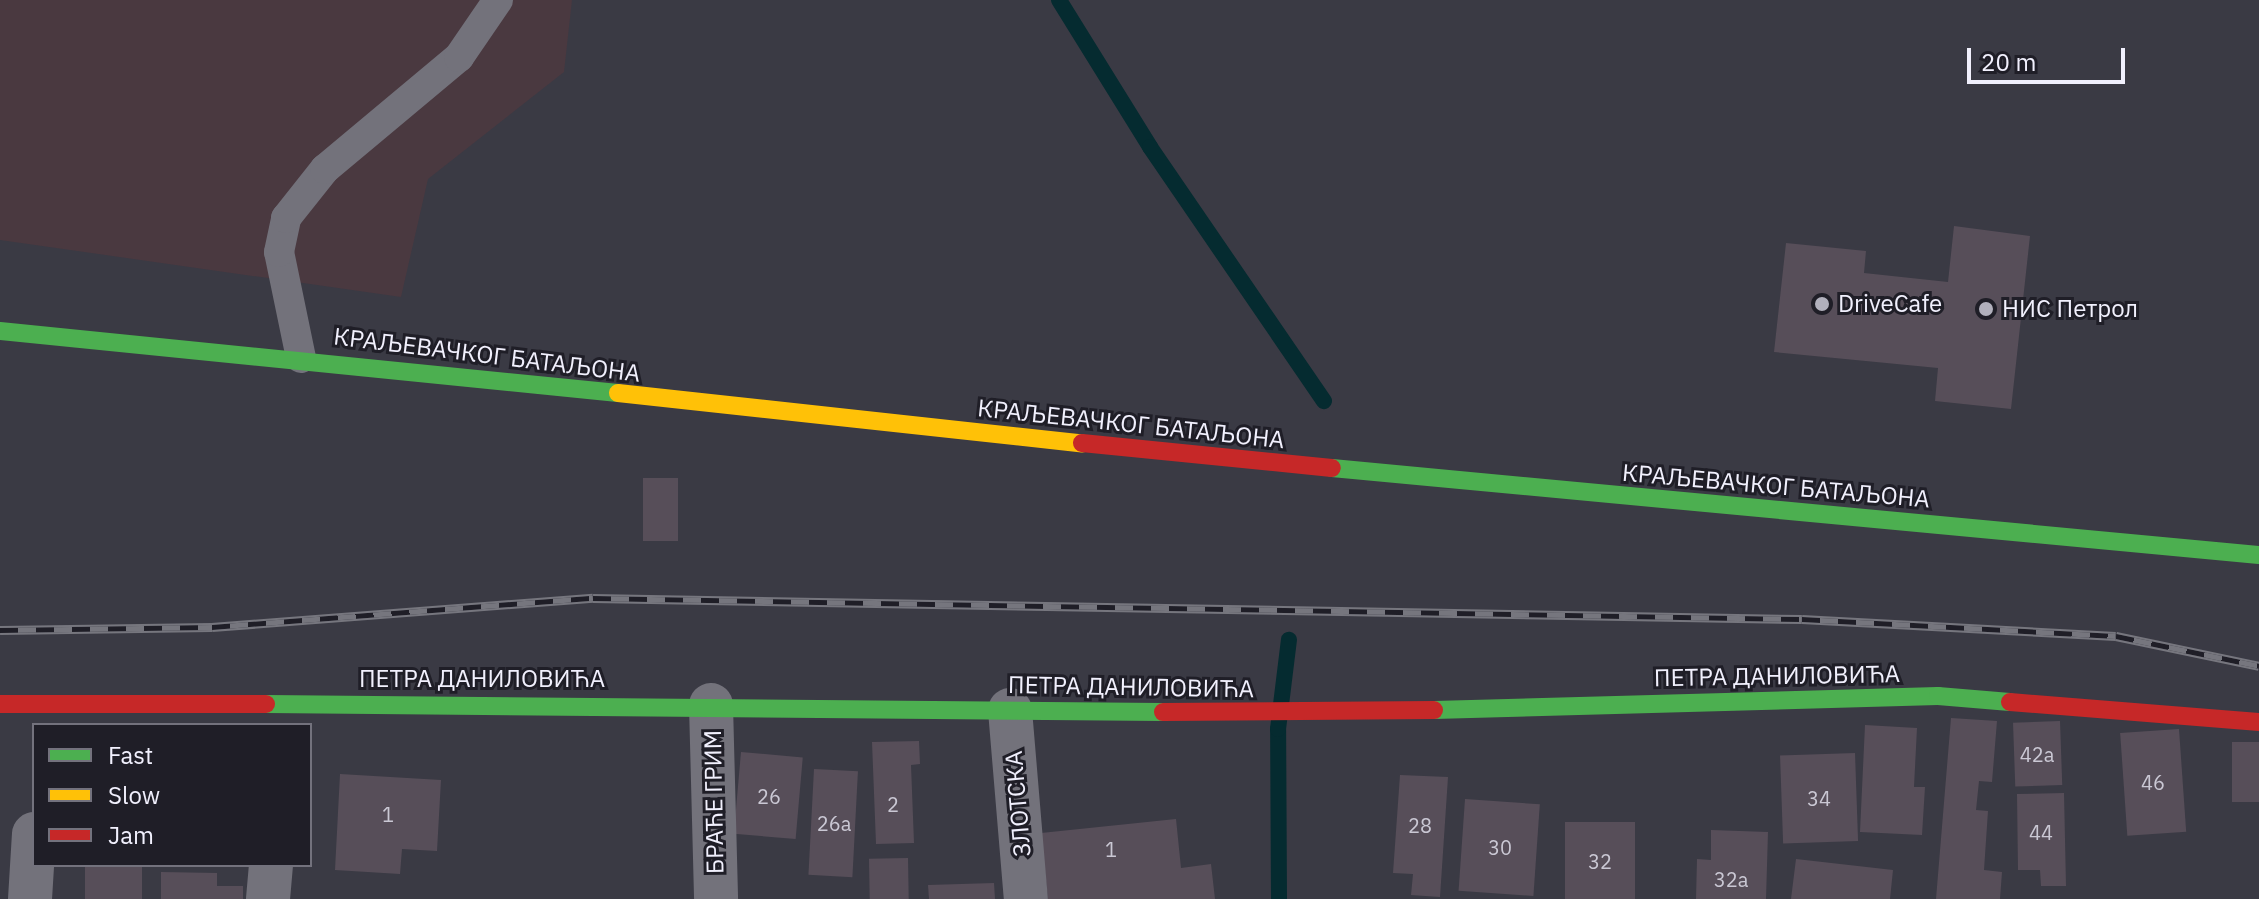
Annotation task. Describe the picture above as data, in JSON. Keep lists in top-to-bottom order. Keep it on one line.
{"streets":{"main road":["КРАЉЕВАЧКОГ БАТАЉОНА","ПЕТРА ДАНИЛОВИЋА"],"street":["БРАЋЕ ГРИМ","ЗЛОТСКА"]},"crossings":[["ПЕТРА ДАНИЛОВИЋА","БРАЋЕ ГРИМ"],["ПЕТРА ДАНИЛОВИЋА","ЗЛОТСКА"]],"places":["DriveCafe","НИС Петрол"],"house_numbers":["42a","46","26","34","2","1","26a","28","44","30","1","32","32a"],"legend":["Fast","Slow","Jam"],"scale_bar":"20 m"}
